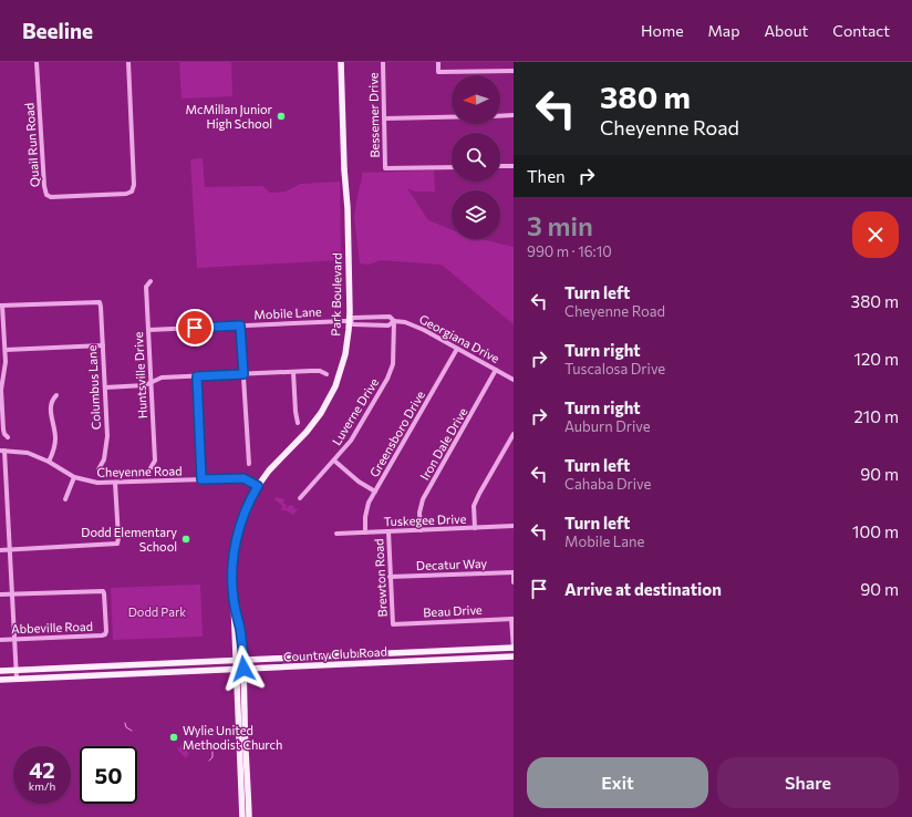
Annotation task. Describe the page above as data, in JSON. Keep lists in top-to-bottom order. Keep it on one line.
{"streets":{"main road":["Park Boulevard","Country Club Road"],"street":["Bessemer Drive","Quail Run Road","Mobile Lane","Georgiana Drive","Huntsville Drive","Columbus Lane","Luverne Drive","Greensboro Drive","Iron Dale Drive","Cheyenne Road","Tuskegee Drive","Decatur Way","Brewton Road","Beau Drive","Abbeville Road"]},"crossings":[["Park Boulevard","Mobile Lane"],["Park Boulevard","Georgiana Drive"],["Park Boulevard","Cheyenne Road"],["Park Boulevard","Country Club Road"],["Mobile Lane","Georgiana Drive"],["Mobile Lane","Huntsville Drive"],["Georgiana Drive","Luverne Drive"],["Georgiana Drive","Greensboro Drive"],["Georgiana Drive","Iron Dale Drive"],["Greensboro Drive","Tuskegee Drive"],["Iron Dale Drive","Tuskegee Drive"],["Tuskegee Drive","Brewton Road"],["Decatur Way","Brewton Road"],["Brewton Road","Beau Drive"]],"parks":["Dodd Park"],"places":["McMillan Junior High School","Dodd Elementary School","Wylie United Methodist Church"],"north":"left","page":{"header":"Beeline","nav":["Home","Map","About","Contact"],"turn":["380 m","Cheyenne Road"],"then":"Then","heading":["3 min","990 m · 16:10"],"list":[{"name":"Turn left","note":"Cheyenne Road","value":"380 m"},{"name":"Turn right","note":"Tuscalosa Drive","value":"120 m"},{"name":"Turn right","note":"Auburn Drive","value":"210 m"},{"name":"Turn left","note":"Cahaba Drive","value":"90 m"},{"name":"Turn left","note":"Mobile Lane","value":"100 m"},{"name":"Arrive at destination","value":"90 m"}],"speed":"42 km/h","limit":"50","buttons":["Exit","Share"]}}
